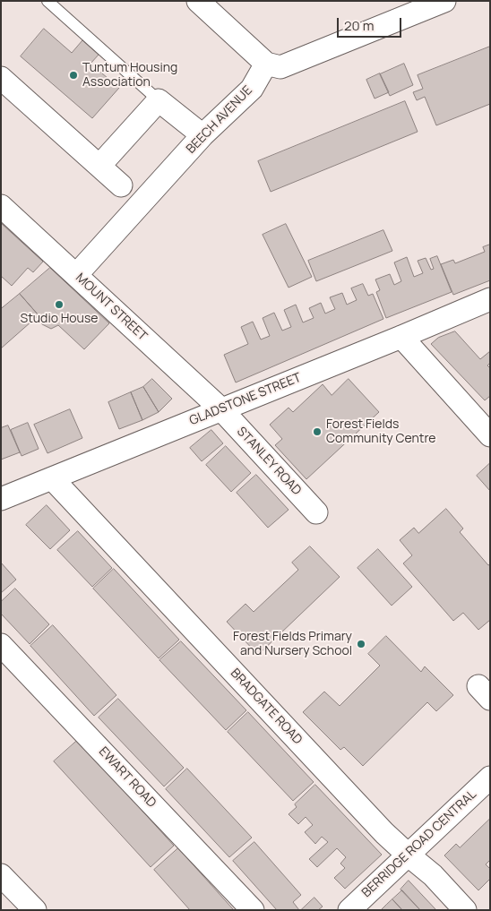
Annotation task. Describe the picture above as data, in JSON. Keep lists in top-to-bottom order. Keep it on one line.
{"streets":{"street":["BEECH AVENUE","MOUNT STREET","GLADSTONE STREET","STANLEY ROAD","BRADGATE ROAD","EWART ROAD","BERRIDGE ROAD CENTRAL"]},"crossings":[["BEECH AVENUE","MOUNT STREET"],["MOUNT STREET","GLADSTONE STREET"],["MOUNT STREET","STANLEY ROAD"],["GLADSTONE STREET","STANLEY ROAD"],["GLADSTONE STREET","BRADGATE ROAD"],["BRADGATE ROAD","BERRIDGE ROAD CENTRAL"]],"places":["Tuntum Housing Association","Studio House","Forest Fields Community Centre","Forest Fields Primary and Nursery School"],"scale_bar":"20 m"}
